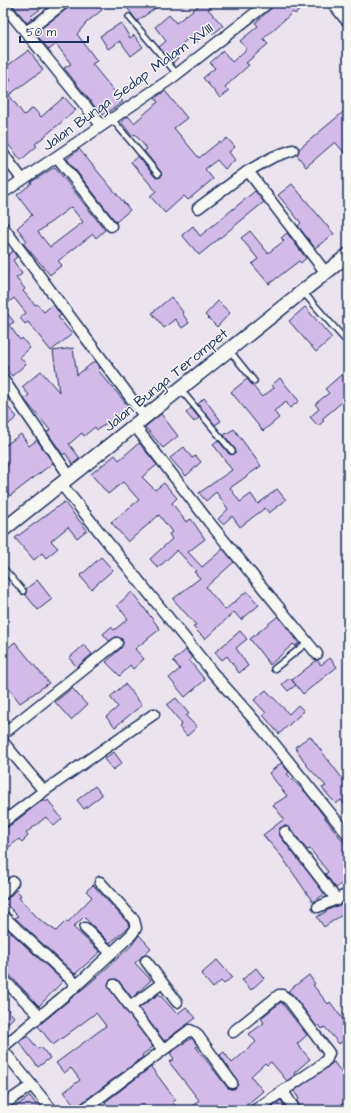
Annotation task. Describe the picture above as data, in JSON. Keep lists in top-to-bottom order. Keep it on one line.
{"streets":{"street":["Jalan Bunga Sedap Malam XVIII","Jalan Bunga Terompet"]},"scale_bar":"50 m"}
